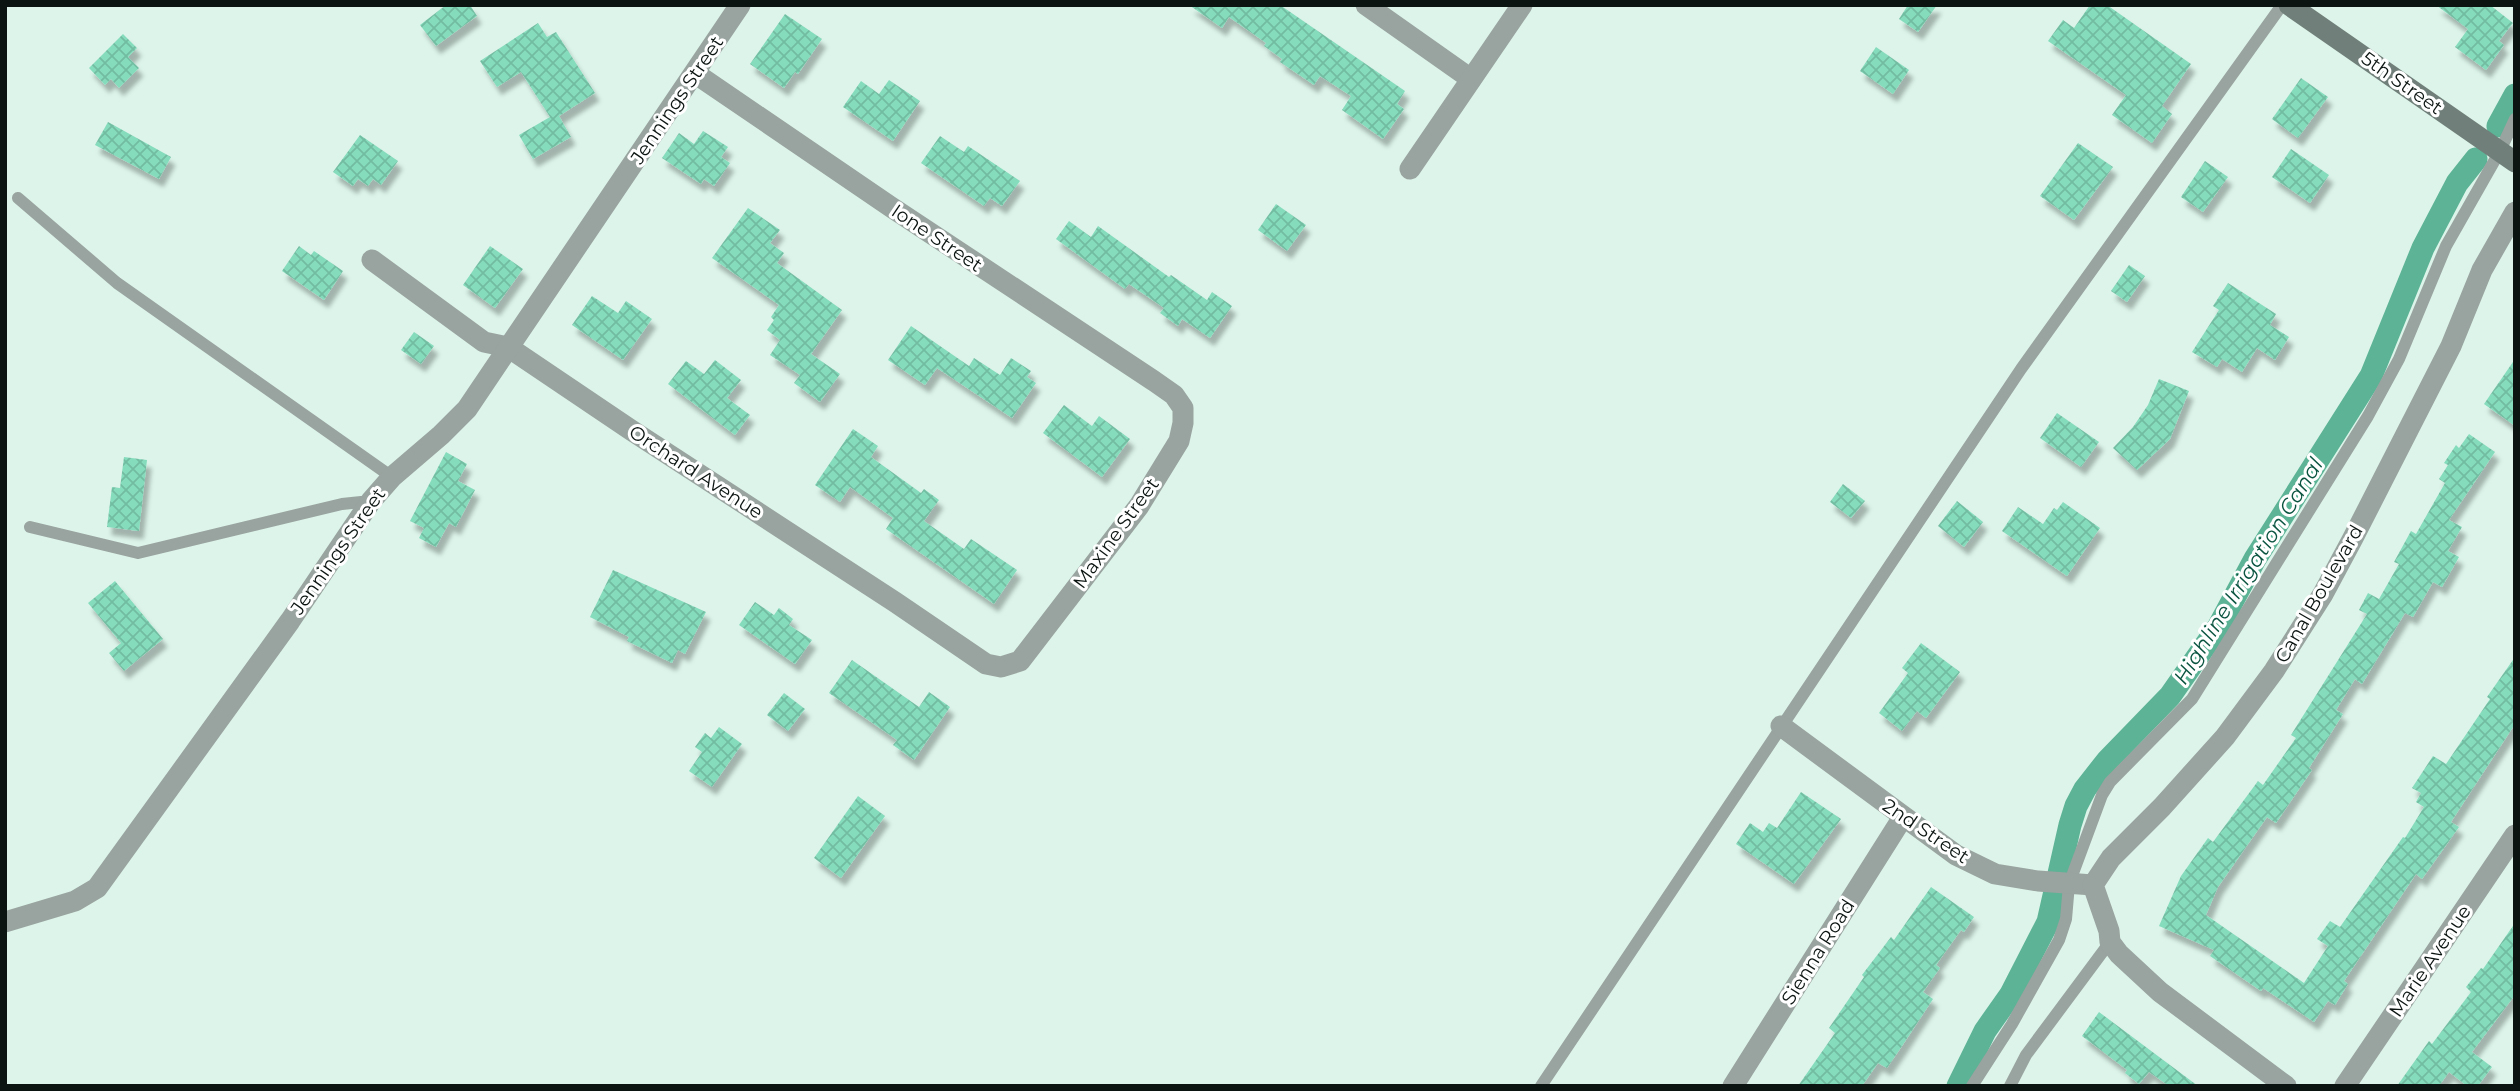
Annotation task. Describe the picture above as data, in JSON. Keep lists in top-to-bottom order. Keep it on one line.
{"streets":{"street":["5th Street","Jennings Street","Ione Street","Orchard Avenue","Maxine Street","Canal Boulevard","2nd Street","Sienna Road","Marie Avenue"]},"crossings":[["Jennings Street","Ione Street"],["Jennings Street","Orchard Avenue"],["Ione Street","Maxine Street"],["Orchard Avenue","Maxine Street"],["Canal Boulevard","2nd Street"],["2nd Street","Sienna Road"]],"water":["Highline Irrigation Canal"]}
